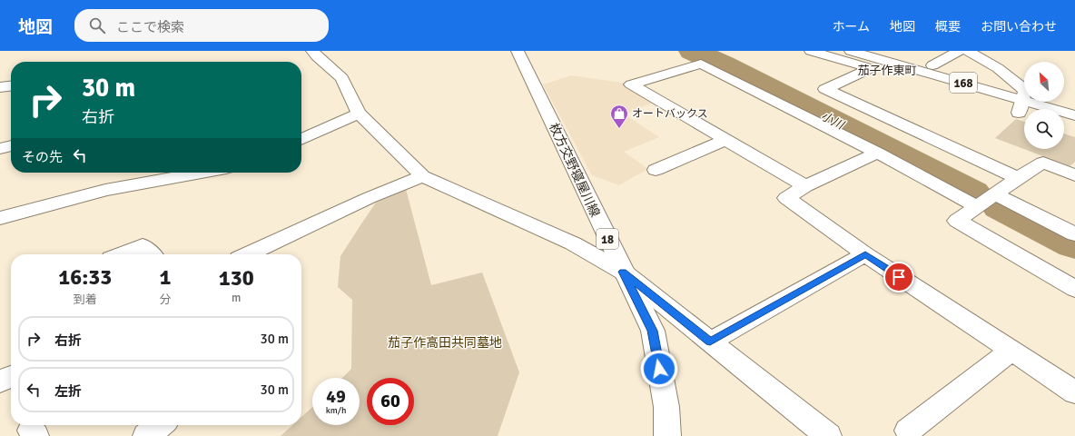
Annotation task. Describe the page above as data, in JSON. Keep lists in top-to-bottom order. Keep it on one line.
{"streets":{"main road":["168","枚方交野寝屋川線","18"]},"districts":["茄子作東町"],"water":["小川"],"parks":["茄子作高田共同墓地"],"places":{"shop":["オートバックス"]},"north":"top left","page":{"header":"地図","search":"ここで検索","nav":["ホーム","地図","概要","お問い合わせ"],"turn":["30 m","右折"],"then":"その先","eta":["16:33","到着","1","分","130","m"],"list":[{"name":"右折","value":"30 m"},{"name":"左折","value":"30 m"}],"speed":"49 km/h","limit":"60"}}
